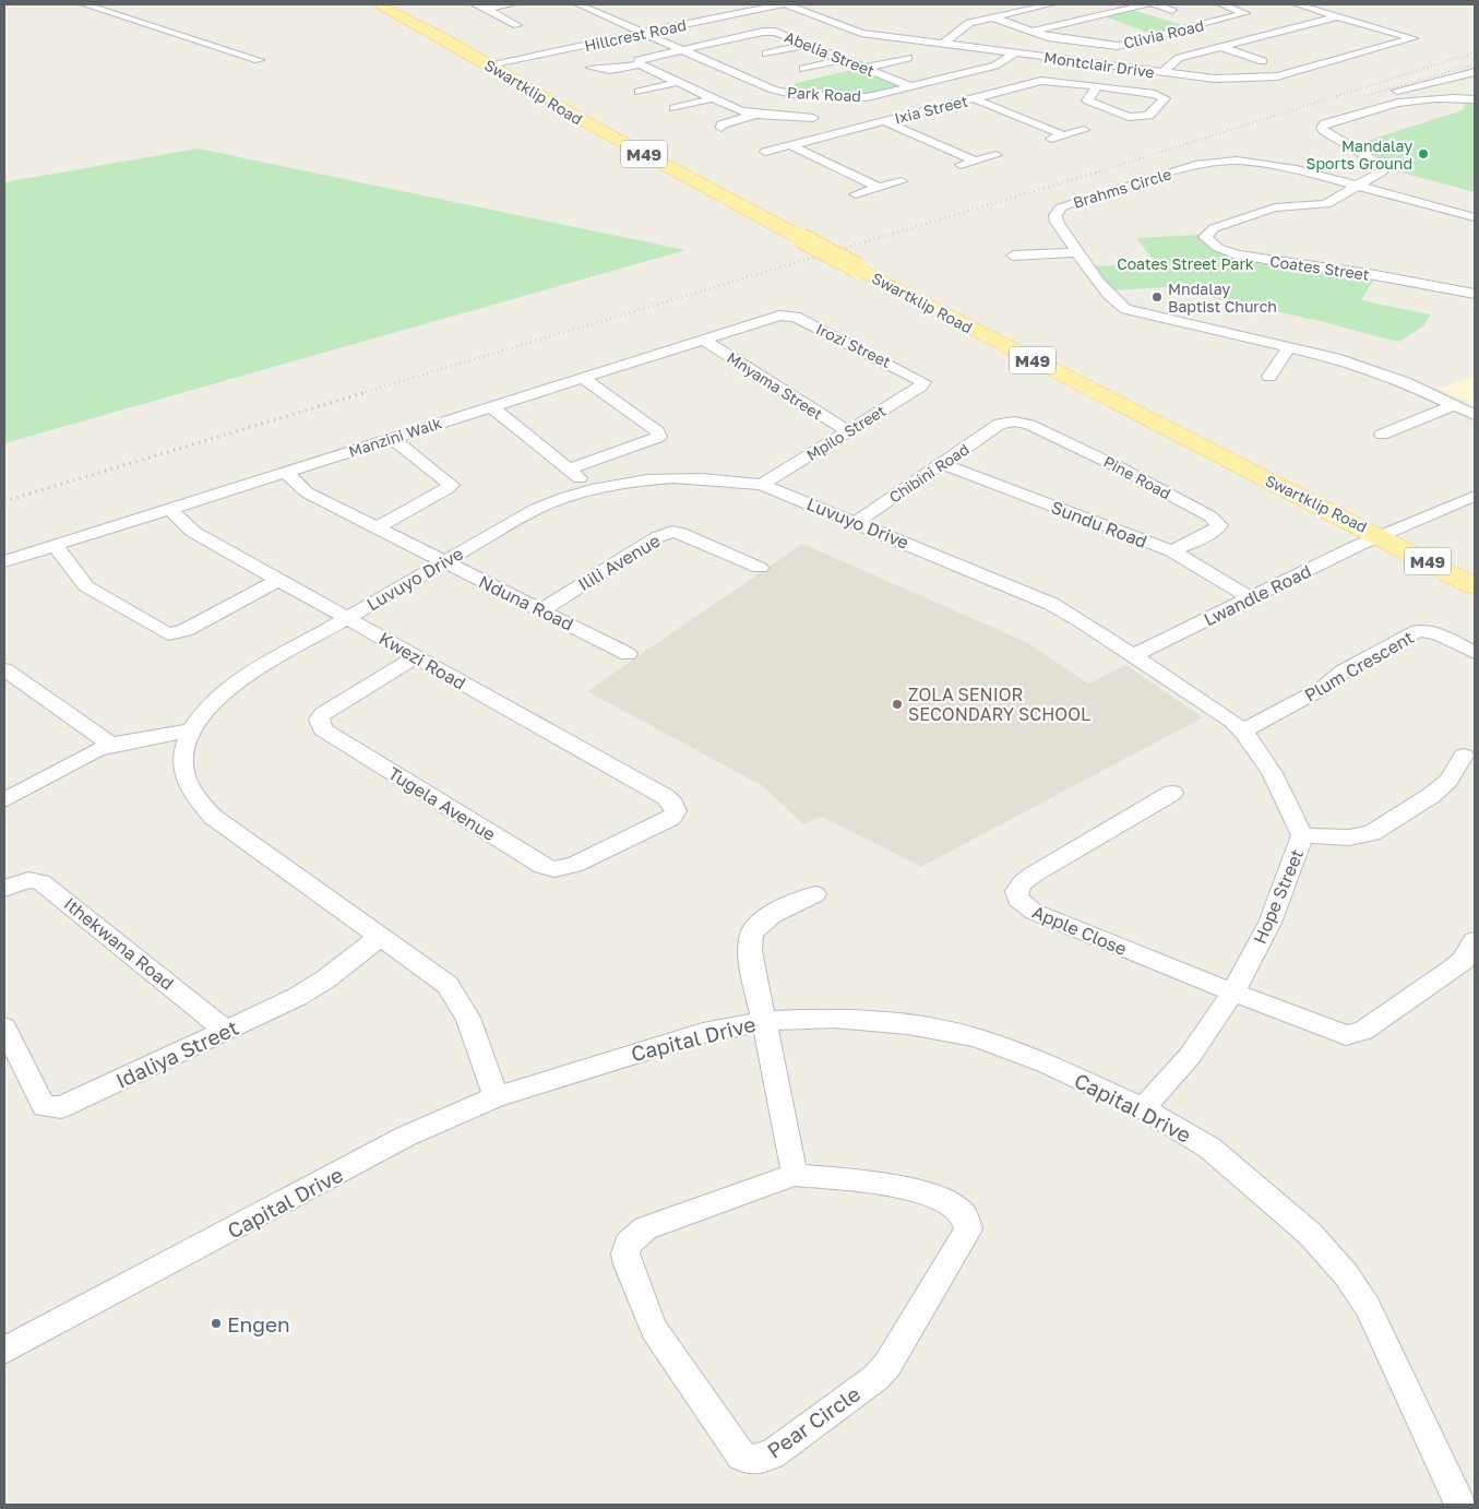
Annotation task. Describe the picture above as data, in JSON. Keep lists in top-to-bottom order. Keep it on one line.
{"streets":{"main road":["Swartklip Road","M49"],"street":["Clivia Road","Hillcrest Road","Abelia Street","Montclair Drive","Park Road","Ixia Street","Brahms Circle","Coates Street","Irozi Street","Mnyama Street","Mpilo Street","Manzini Walk","Chibini Road","Pine Road","Luvuyo Drive","Sundu Road","Ilili Avenue","Lwandle Road","Nduna Road","Kwezi Road","Plum Crescent","Tugela Avenue","Hope Street","Apple Close","Ithekwana Road","Capital Drive","Idaliya Street","Pear Circle"]},"crossings":[["Hillcrest Road","Swartklip Road"],["Hillcrest Road","Park Road"],["Abelia Street","Park Road"],["Montclair Drive","Park Road"],["Swartklip Road","Lwandle Road"],["Brahms Circle","Coates Street"],["Irozi Street","Mpilo Street"],["Irozi Street","Manzini Walk"],["Mnyama Street","Mpilo Street"],["Mnyama Street","Manzini Walk"],["Mpilo Street","Luvuyo Drive"],["Manzini Walk","Nduna Road"],["Manzini Walk","Kwezi Road"],["Chibini Road","Pine Road"],["Chibini Road","Luvuyo Drive"],["Chibini Road","Sundu Road"],["Pine Road","Sundu Road"],["Luvuyo Drive","Lwandle Road"],["Luvuyo Drive","Nduna Road"],["Luvuyo Drive","Kwezi Road"],["Luvuyo Drive","Hope Street"],["Luvuyo Drive","Capital Drive"],["Luvuyo Drive","Idaliya Street"],["Sundu Road","Lwandle Road"],["Ilili Avenue","Nduna Road"],["Lwandle Road","Hope Street"],["Kwezi Road","Tugela Avenue"],["Plum Crescent","Hope Street"],["Hope Street","Apple Close"],["Hope Street","Capital Drive"],["Ithekwana Road","Idaliya Street"]],"parks":["Coates Street Park"],"places":["Mandalay Sports Ground","Mndalay Baptist Church","ZOLA SENIOR SECONDARY SCHOOL","Engen"]}
